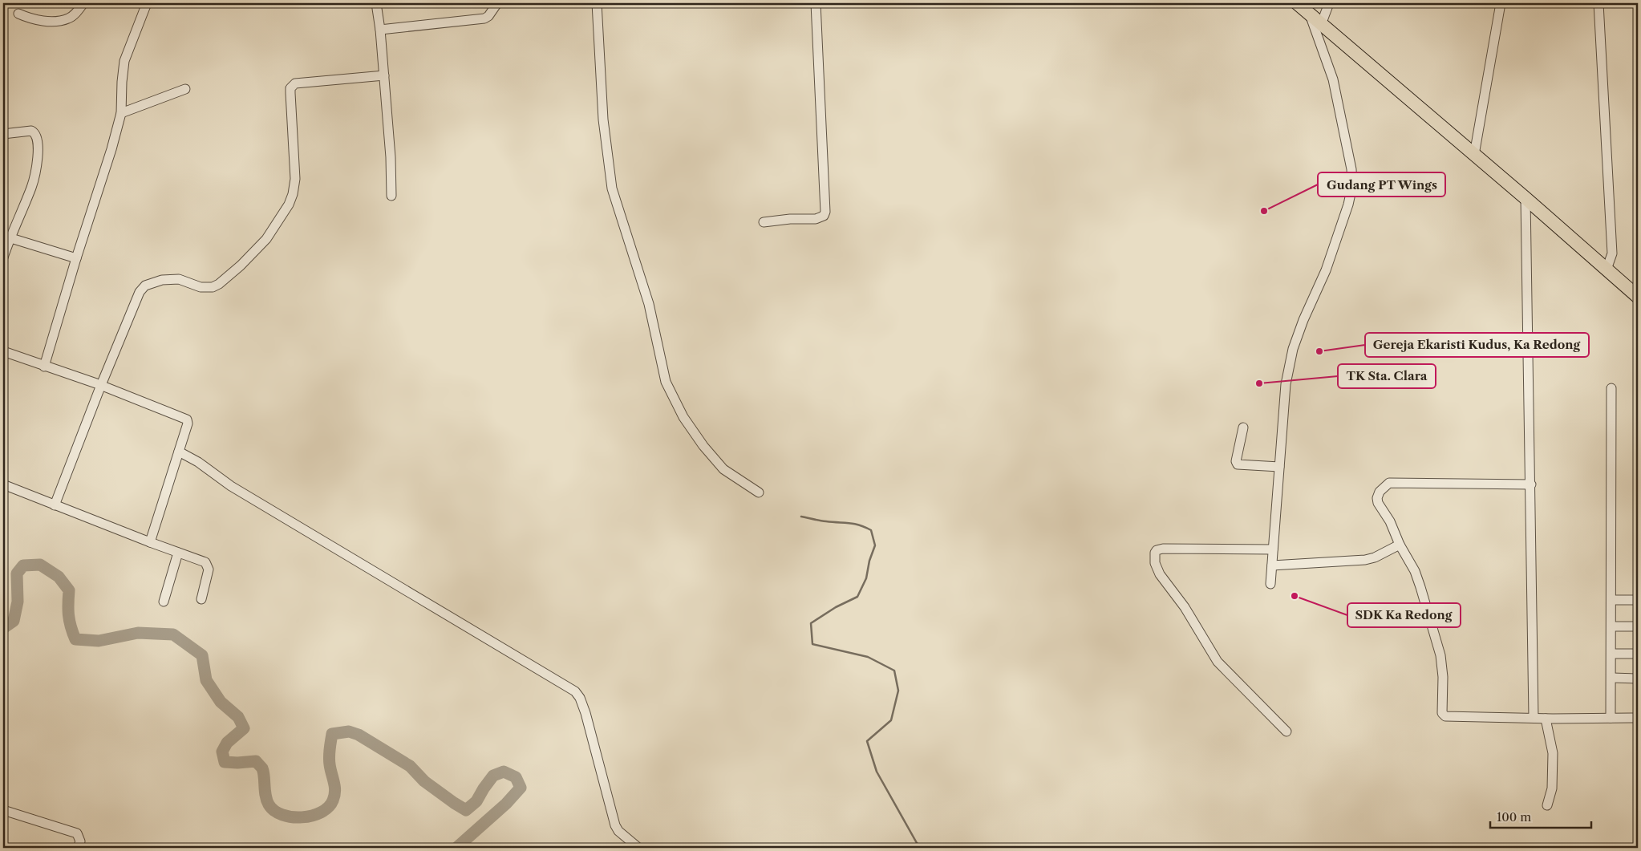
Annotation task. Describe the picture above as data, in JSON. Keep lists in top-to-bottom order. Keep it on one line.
{"places":["Gudang PT Wings","Gereja Ekaristi Kudus, Ka Redong","TK Sta. Clara","SDK Ka Redong"],"scale_bar":"100 m"}
